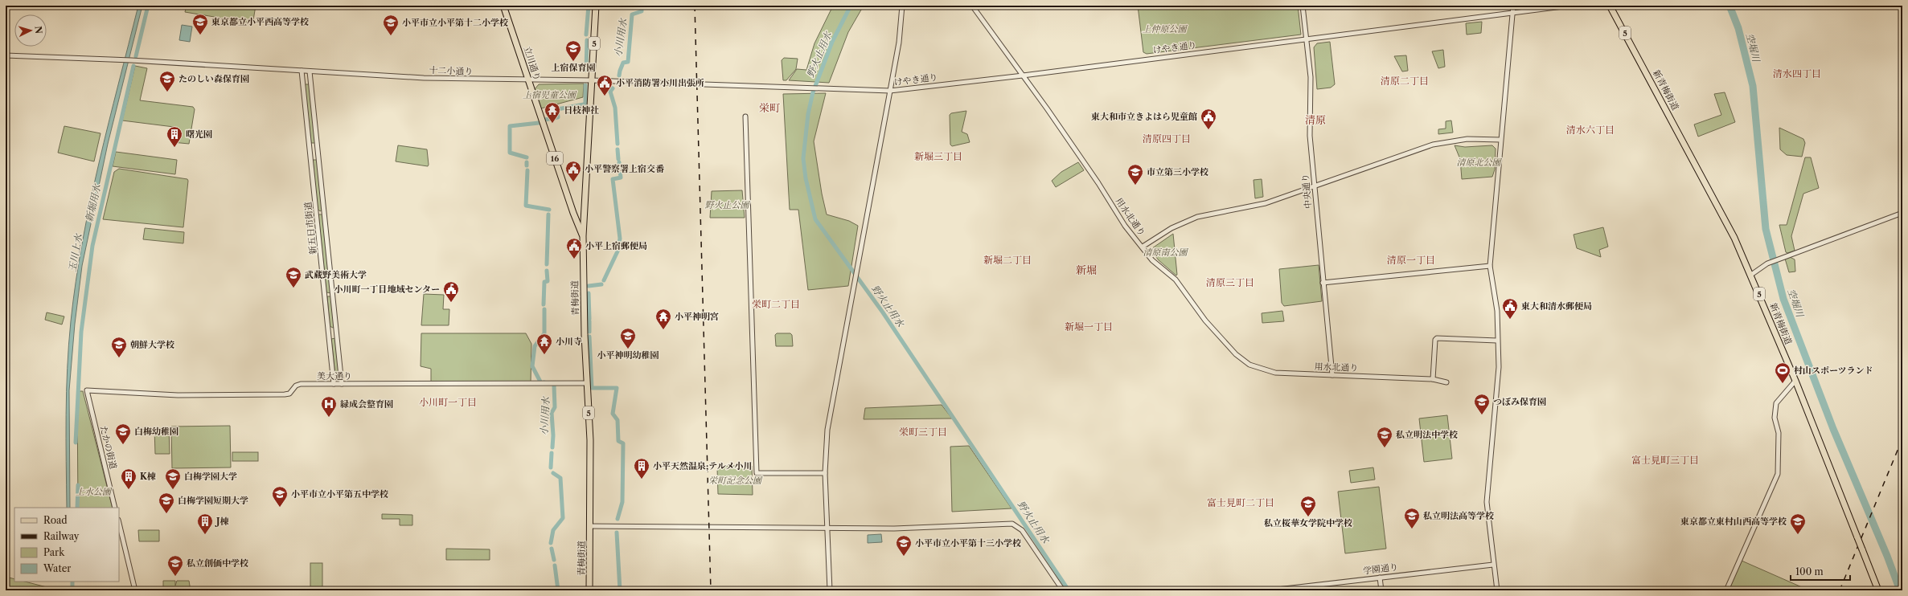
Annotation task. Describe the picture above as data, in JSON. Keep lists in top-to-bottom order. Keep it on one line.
{"streets":{"main road":["5","立川通り","新青梅街道","16","青梅街道"],"street":["けやき通り","十二小通り","中央通り","用水北通り","新五日市街道","美大通り","たかの街道","学園通り"]},"crossings":[["けやき通り","十二小通り"],["けやき通り","中央通り"],["けやき通り","用水北通り"],["けやき通り","青梅街道"],["立川通り","十二小通り"],["立川通り","青梅街道"],["十二小通り","新五日市街道"],["十二小通り","青梅街道"],["中央通り","用水北通り"],["新五日市街道","美大通り"],["青梅街道","美大通り"],["美大通り","たかの街道"]],"districts":["清水四丁目","清原二丁目","栄町","清原","清水六丁目","清原四丁目","新堀三丁目","新堀二丁目","清原一丁目","新堀","清原三丁目","栄町二丁目","新堀一丁目","小川町一丁目","栄町三丁目","富士見町三丁目","富士見町二丁目"],"water":["小川用水","空堀川","野火止用水","新堀用水","玉川上水"],"parks":["上仲原公園","上宿児童公園","清原北公園","野火止公園","清原南公園","栄町記念公園","上水公園"],"places":{"school or university":["東京都立小平西高等学校","小平市立小平第十二小学校","上宿保育園","たのしい森保育園","市立第三小学校","武蔵野美術大学","小平神明幼稚園","朝鮮大学校","つぼみ保育園","白梅幼稚園","私立明法中学校","白梅学園大学","小平市立小平第五中学校","白梅学園短期大学","私立桜華女学院中学校","私立明法高等学校","東京都立東村山西高等学校","小平市立小平第十三小学校","私立創価中学校"],"public building":["小平消防署小川出張所","東大和市立きよはら児童館","小平警察署上宿交番","小平上宿郵便局","小川町一丁目地域センター","東大和清水郵便局"],"temple":["日枝神社","小平神明宮","小川寺"],"building":["曙光園","小平天然温泉;テルメ小川","K棟","J棟"],"sports":["村山スポーツランド"],"hospital":["緑成会整育園"]},"legend":["Road","Railway","Park","Water"],"scale_bar":"100 m","north":"right"}
